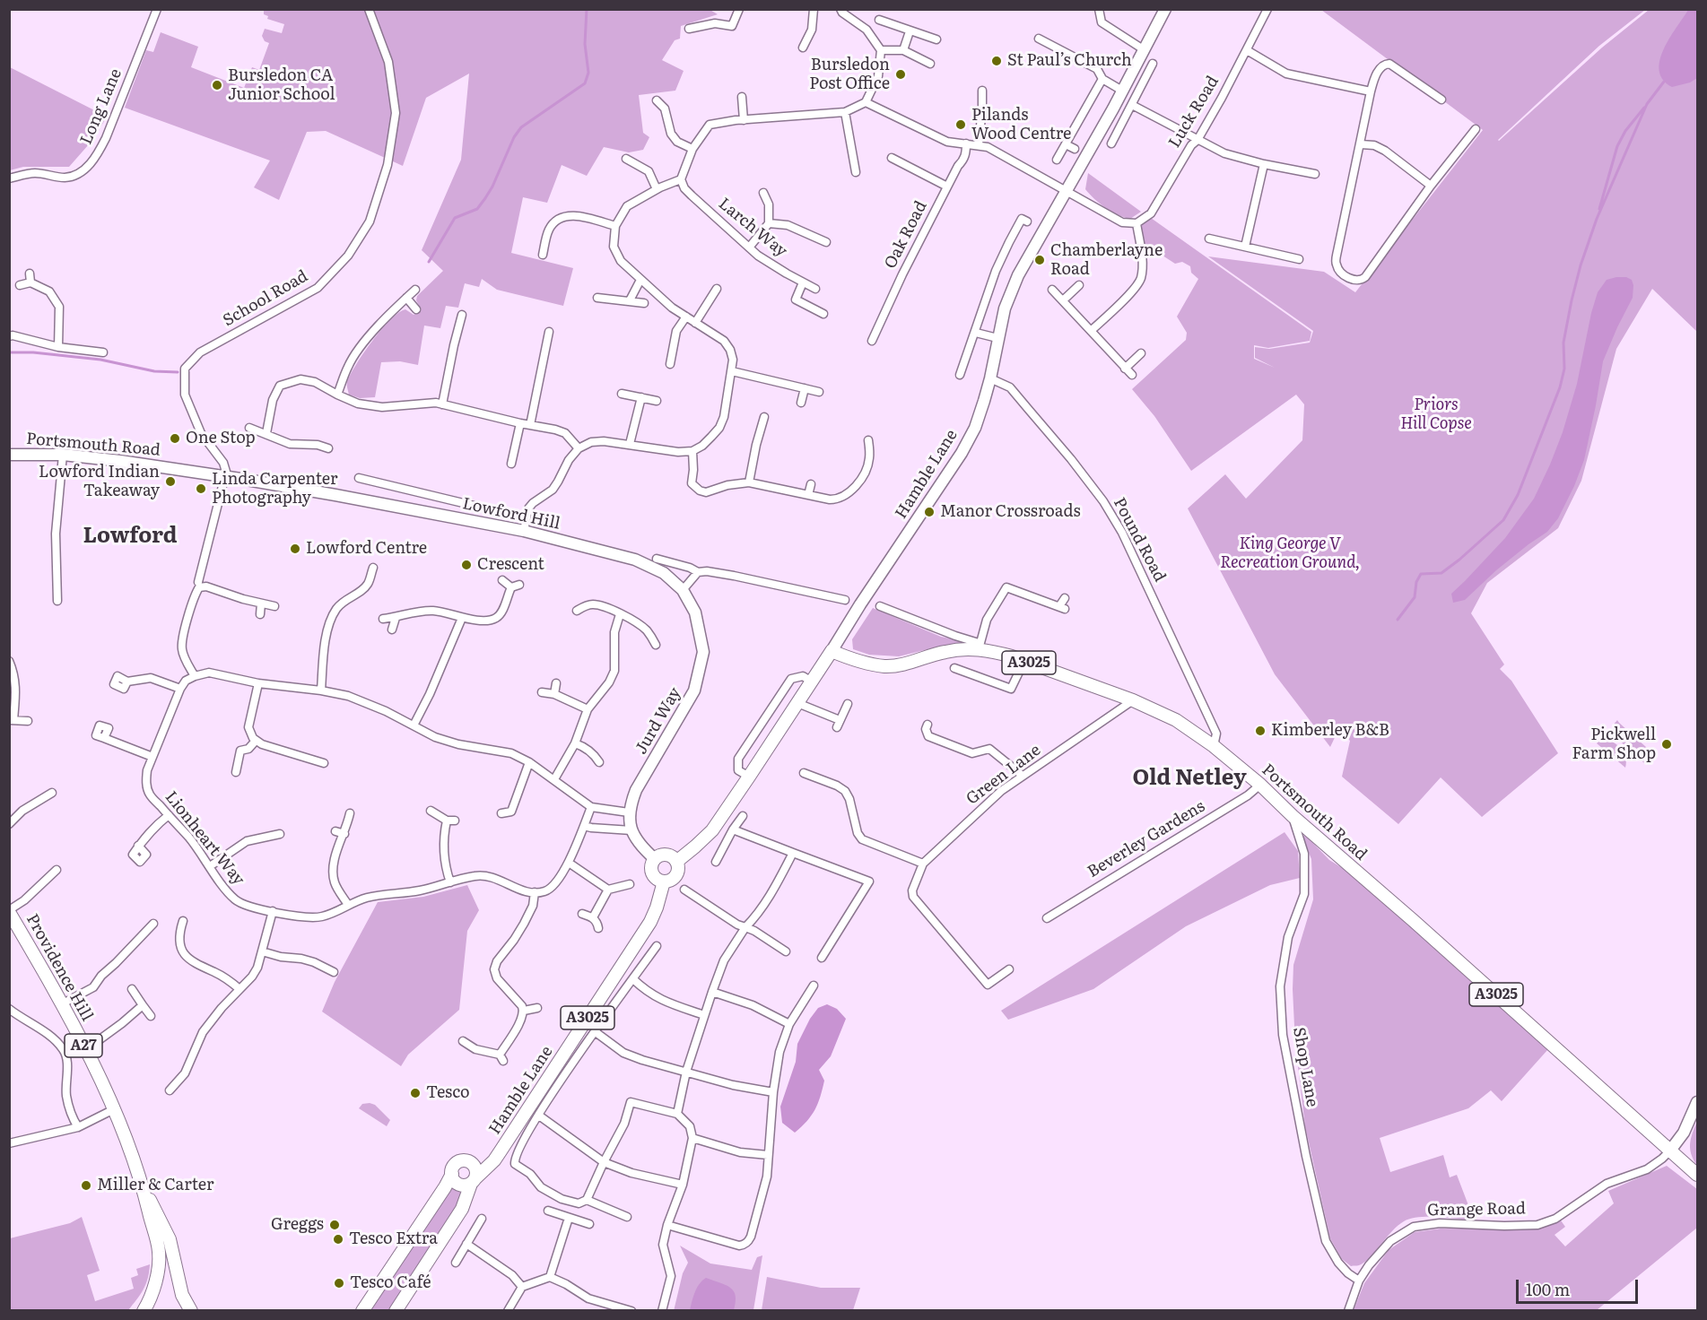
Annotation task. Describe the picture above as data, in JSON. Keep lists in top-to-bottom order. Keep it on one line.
{"streets":{"main road":["Portsmouth Road","Hamble Lane","A3025","Providence Hill","A27"],"street":["Long Lane","Luck Road","Larch Way","Oak Road","School Road","Lowford Hill","Pound Road","Jurd Way","Green Lane","Lionheart Way","Beverley Gardens","Shop Lane","Grange Road"]},"crossings":[["School Road","Portsmouth Road"],["Portsmouth Road","Hamble Lane"],["Portsmouth Road","Lowford Hill"],["Portsmouth Road","Pound Road"],["Portsmouth Road","Green Lane"],["Portsmouth Road","Beverley Gardens"],["Portsmouth Road","Shop Lane"],["Portsmouth Road","Grange Road"],["Hamble Lane","Pound Road"],["Hamble Lane","Jurd Way"],["Lowford Hill","Jurd Way"],["Shop Lane","Grange Road"]],"districts":["Lowford","Old Netley"],"parks":["Priors Hill Copse","King George V Recreation Ground,"],"places":["St Paul’s Church","Bursledon Post Office","Bursledon CA Junior School","Pilands Wood Centre","Chamberlayne Road","One Stop","Lowford Indian Takeaway","Linda Carpenter Photography","Manor Crossroads","Lowford Centre","Crescent","Kimberley B&B","Pickwell Farm Shop","Tesco","Miller & Carter","Greggs","Tesco Extra","Tesco Café"],"scale_bar":"100 m"}
